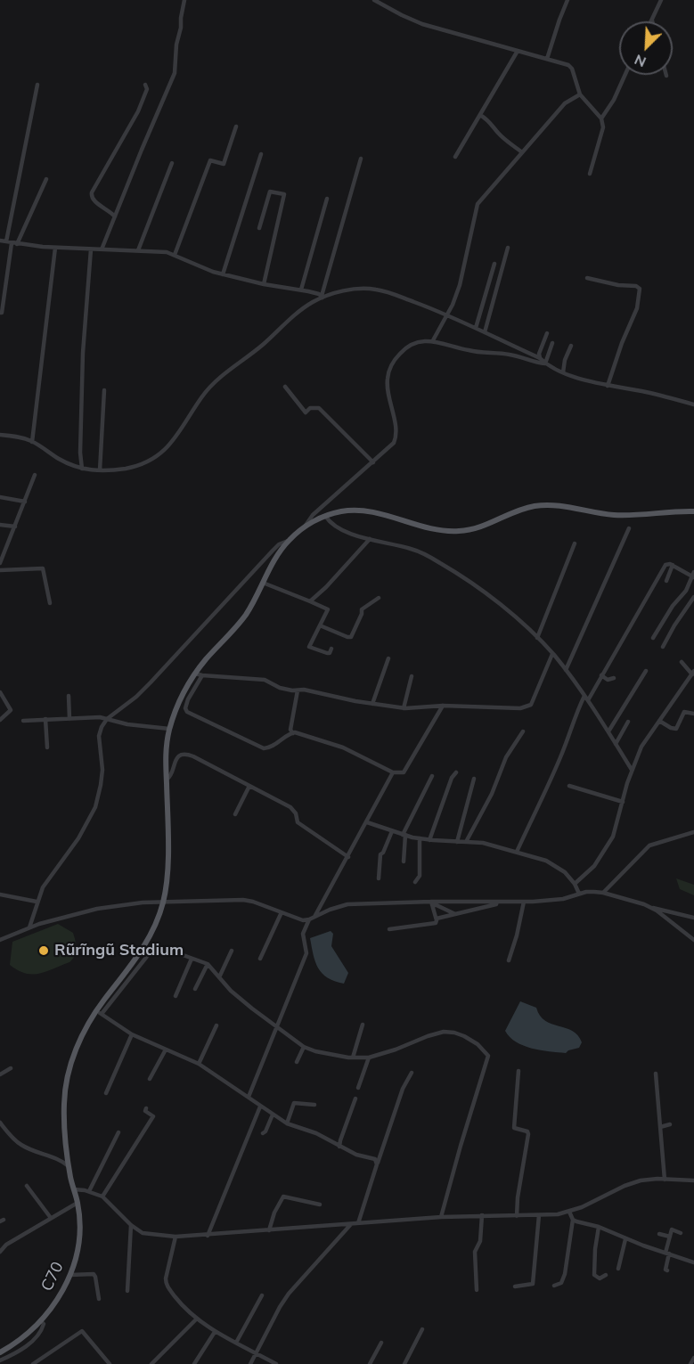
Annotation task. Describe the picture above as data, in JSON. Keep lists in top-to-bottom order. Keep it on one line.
{"streets":{"main road":["C70"]},"places":["Rũrĩngũ Stadium"],"north":"bottom left"}
